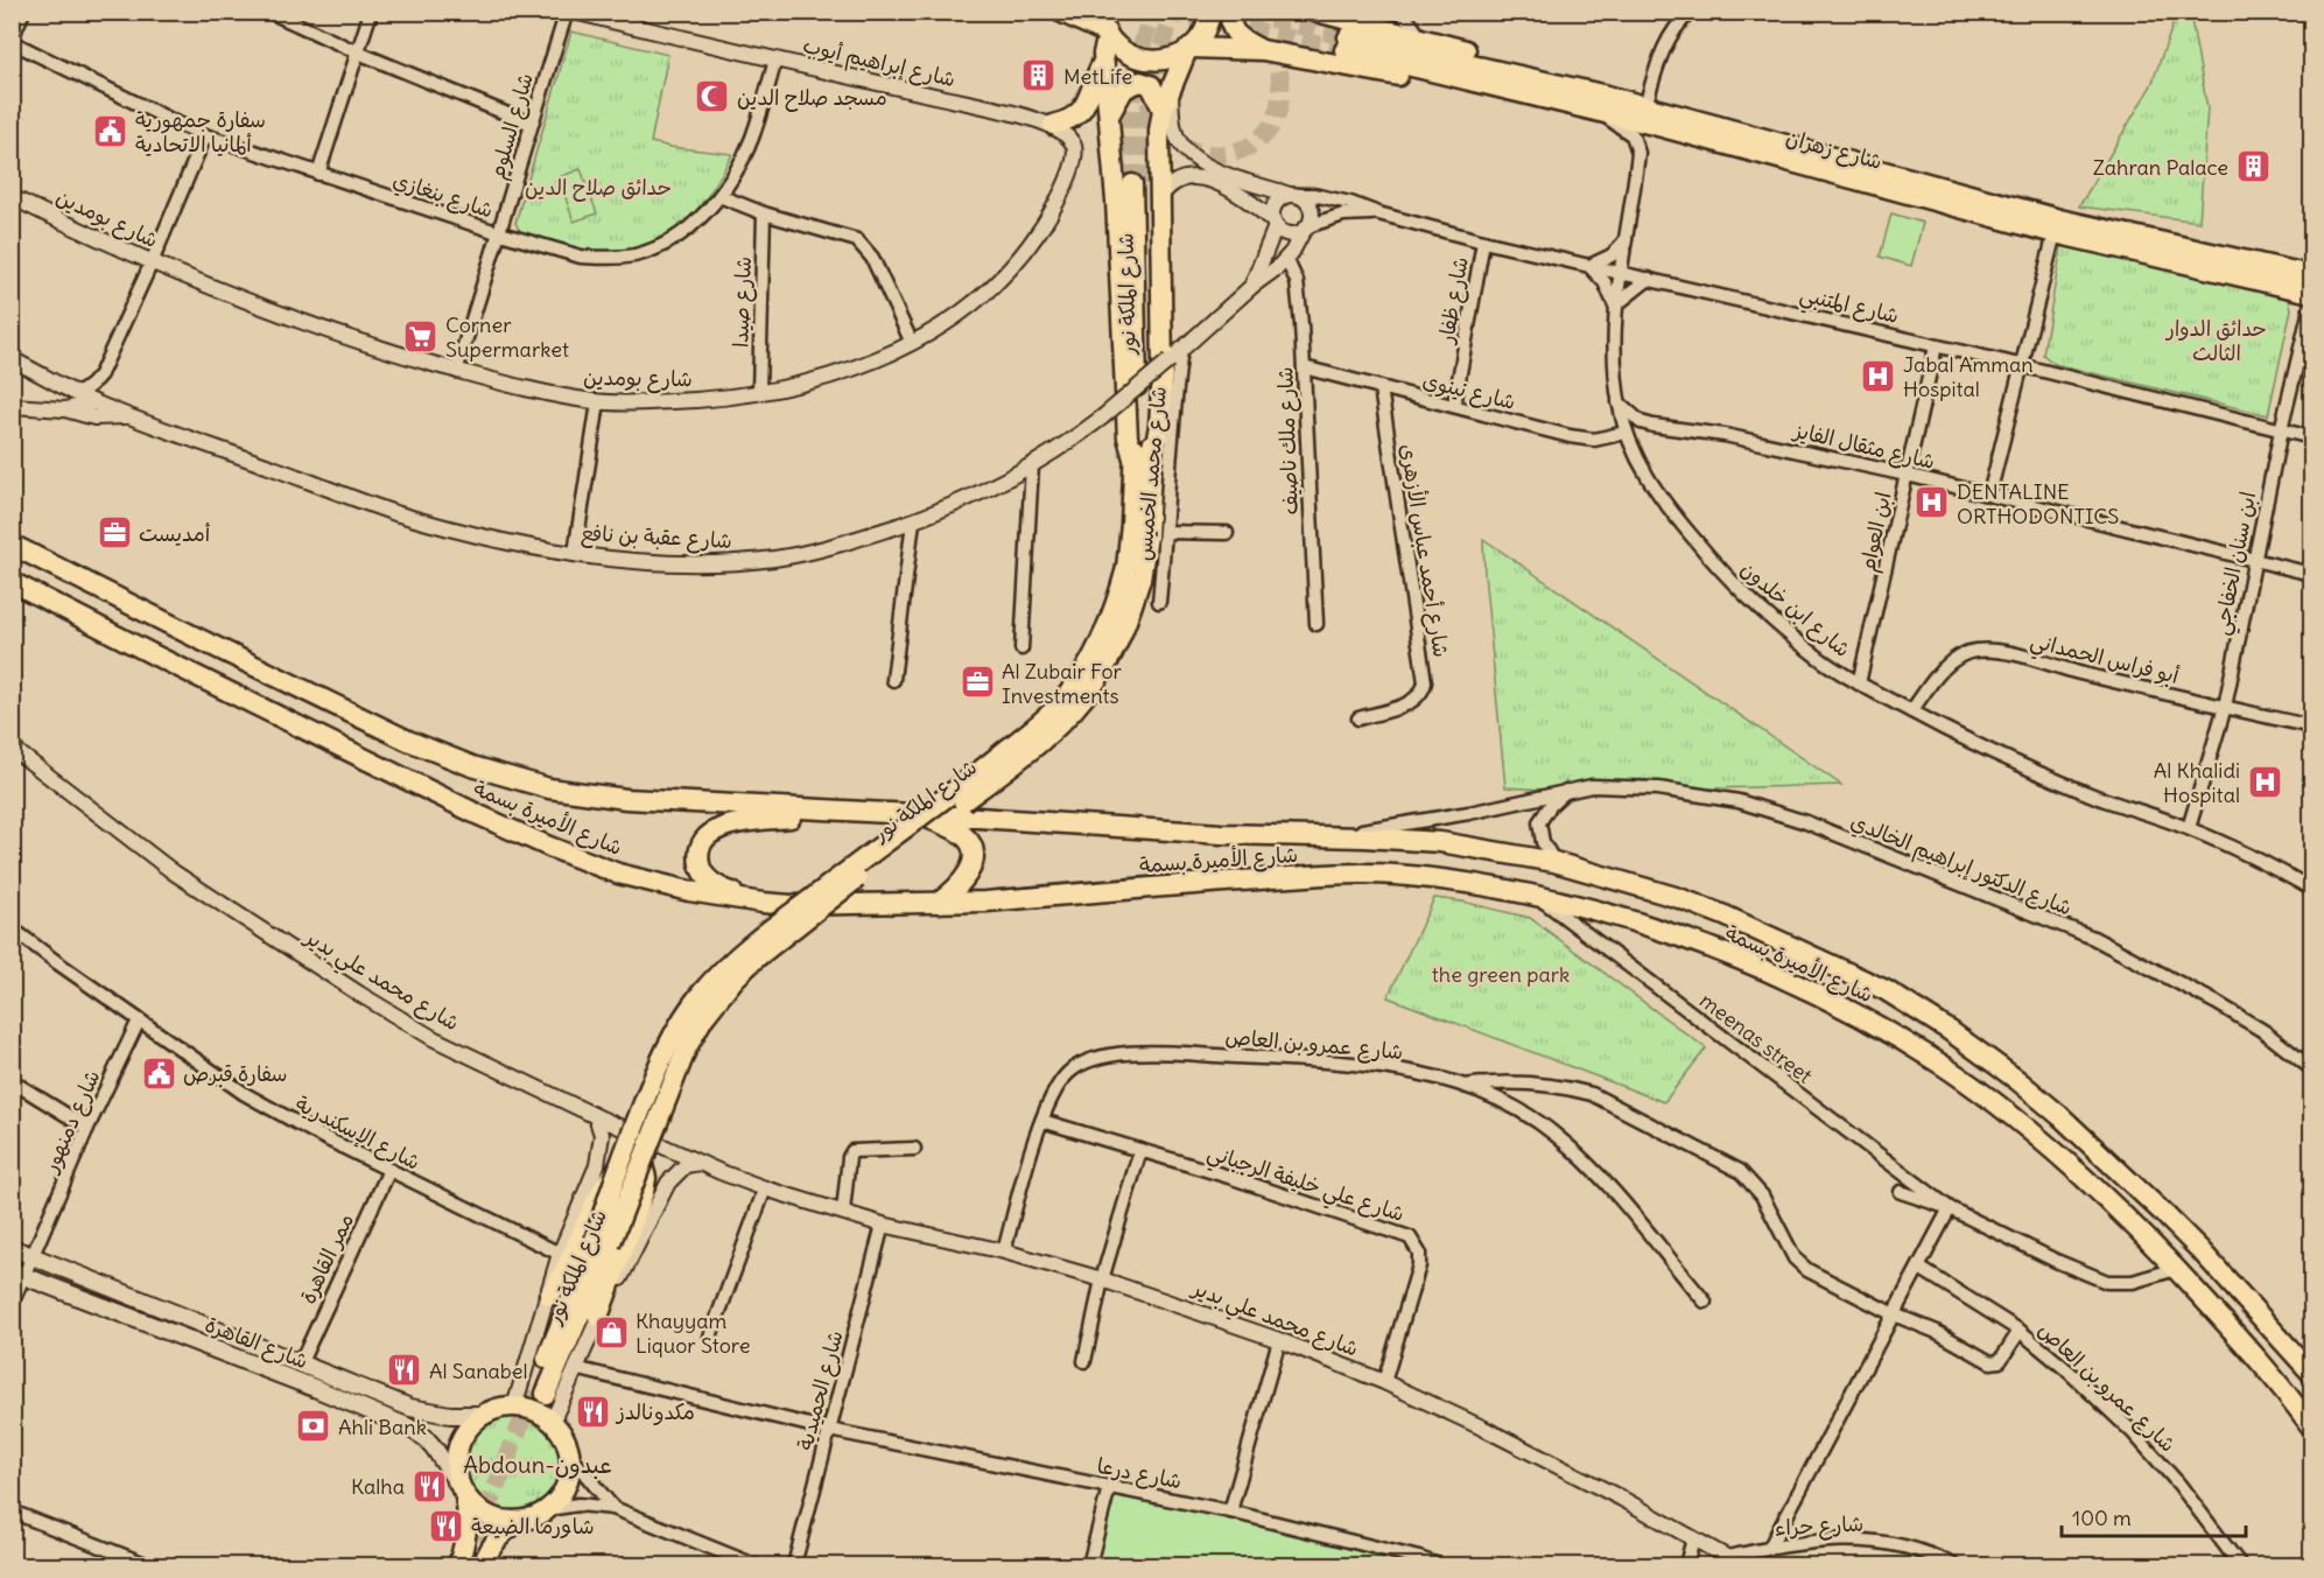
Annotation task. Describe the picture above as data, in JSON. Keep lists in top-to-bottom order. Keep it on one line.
{"streets":{"main road":["شارع زهران","شارع الملكة نور","شارع الأميرة بسمة","شارع القاهرة"],"street":["شارع إبراهيم أيوب","شارع السلوم","شارع بنغازي","شارع بومدين","شارع ظفار","شارع صيدا","شارع المتنبي","شارع نينوى","شارع ملك ناصيف","شارع مثقال الفايز","شارع محمد الخميس","ابن العوام","شارع عقبة بن نافع","شارع أحمد عباس الأزهرى","ابن سنان الخفاجي","شارع ابن خلدون","أبو فراس الحمداني","شارع الدكتور إبراهيم الخالدي","شارع محمد علي بدير","meenas street","شارع عمرو بن العاص","شارع دمنهور","شارع الإسكندرية","شارع علي خليفة الرجباني","ممر القاهرة","شارع الحميدية","شارع درعا","شارع حراء"]},"crossings":[["شارع إبراهيم أيوب","شارع بنغازي"],["شارع إبراهيم أيوب","شارع بومدين"],["شارع السلوم","شارع بنغازي"],["شارع السلوم","شارع بومدين"],["شارع زهران","شارع ابن خلدون"],["شارع بومدين","شارع صيدا"],["شارع الملكة نور","شارع محمد علي بدير"],["شارع الملكة نور","شارع الإسكندرية"],["شارع الملكة نور","شارع القاهرة"],["شارع الملكة نور","شارع درعا"],["شارع ظفار","شارع المتنبي"],["شارع ظفار","شارع نينوى"],["شارع المتنبي","ابن العوام"],["شارع المتنبي","شارع عقبة بن نافع"],["شارع المتنبي","ابن سنان الخفاجي"],["شارع المتنبي","شارع ابن خلدون"],["شارع نينوى","شارع ملك ناصيف"],["شارع نينوى","شارع أحمد عباس الأزهرى"],["شارع نينوى","شارع ابن خلدون"],["شارع ملك ناصيف","شارع عقبة بن نافع"],["شارع مثقال الفايز","ابن العوام"],["شارع مثقال الفايز","ابن سنان الخفاجي"],["شارع مثقال الفايز","شارع ابن خلدون"],["شارع محمد الخميس","شارع عقبة بن نافع"],["ابن العوام","شارع ابن خلدون"],["ابن سنان الخفاجي","شارع ابن خلدون"],["ابن سنان الخفاجي","أبو فراس الحمداني"],["شارع ابن خلدون","أبو فراس الحمداني"],["شارع الأميرة بسمة","شارع الدكتور إبراهيم الخالدي"],["شارع الأميرة بسمة","meenas street"],["شارع محمد علي بدير","شارع عمرو بن العاص"],["شارع محمد علي بدير","شارع علي خليفة الرجباني"],["شارع محمد علي بدير","شارع الحميدية"],["شارع محمد علي بدير","شارع حراء"],["شارع عمرو بن العاص","شارع علي خليفة الرجباني"],["شارع دمنهور","شارع الإسكندرية"],["شارع دمنهور","شارع القاهرة"],["شارع الإسكندرية","ممر القاهرة"],["ممر القاهرة","شارع القاهرة"],["شارع الحميدية","شارع درعا"]],"districts":["Abdoun-عبدون"],"parks":["حدائق صلاح الدين","حدائق الدوار الثالث","the green park"],"places":{"building":["MetLife","Zahran Palace"],"mosque":["مسجد صلاح الدين"],"public building":["سفارة جمهورية ألمانيا الاتحادية","سفارة قبرص"],"supermarket":["Corner Supermarket"],"hospital":["Jabal Amman Hospital","DENTALINE ORTHODONTICS","Al Khalidi Hospital"],"office":["أمديست","Al Zubair For Investments"],"shop":["Khayyam Liquor Store"],"restaurant":["Al Sanabel","مكدونالدز","Kalha","شاورما الضيعة"],"bank":["Ahli Bank"]},"scale_bar":"100 m"}
